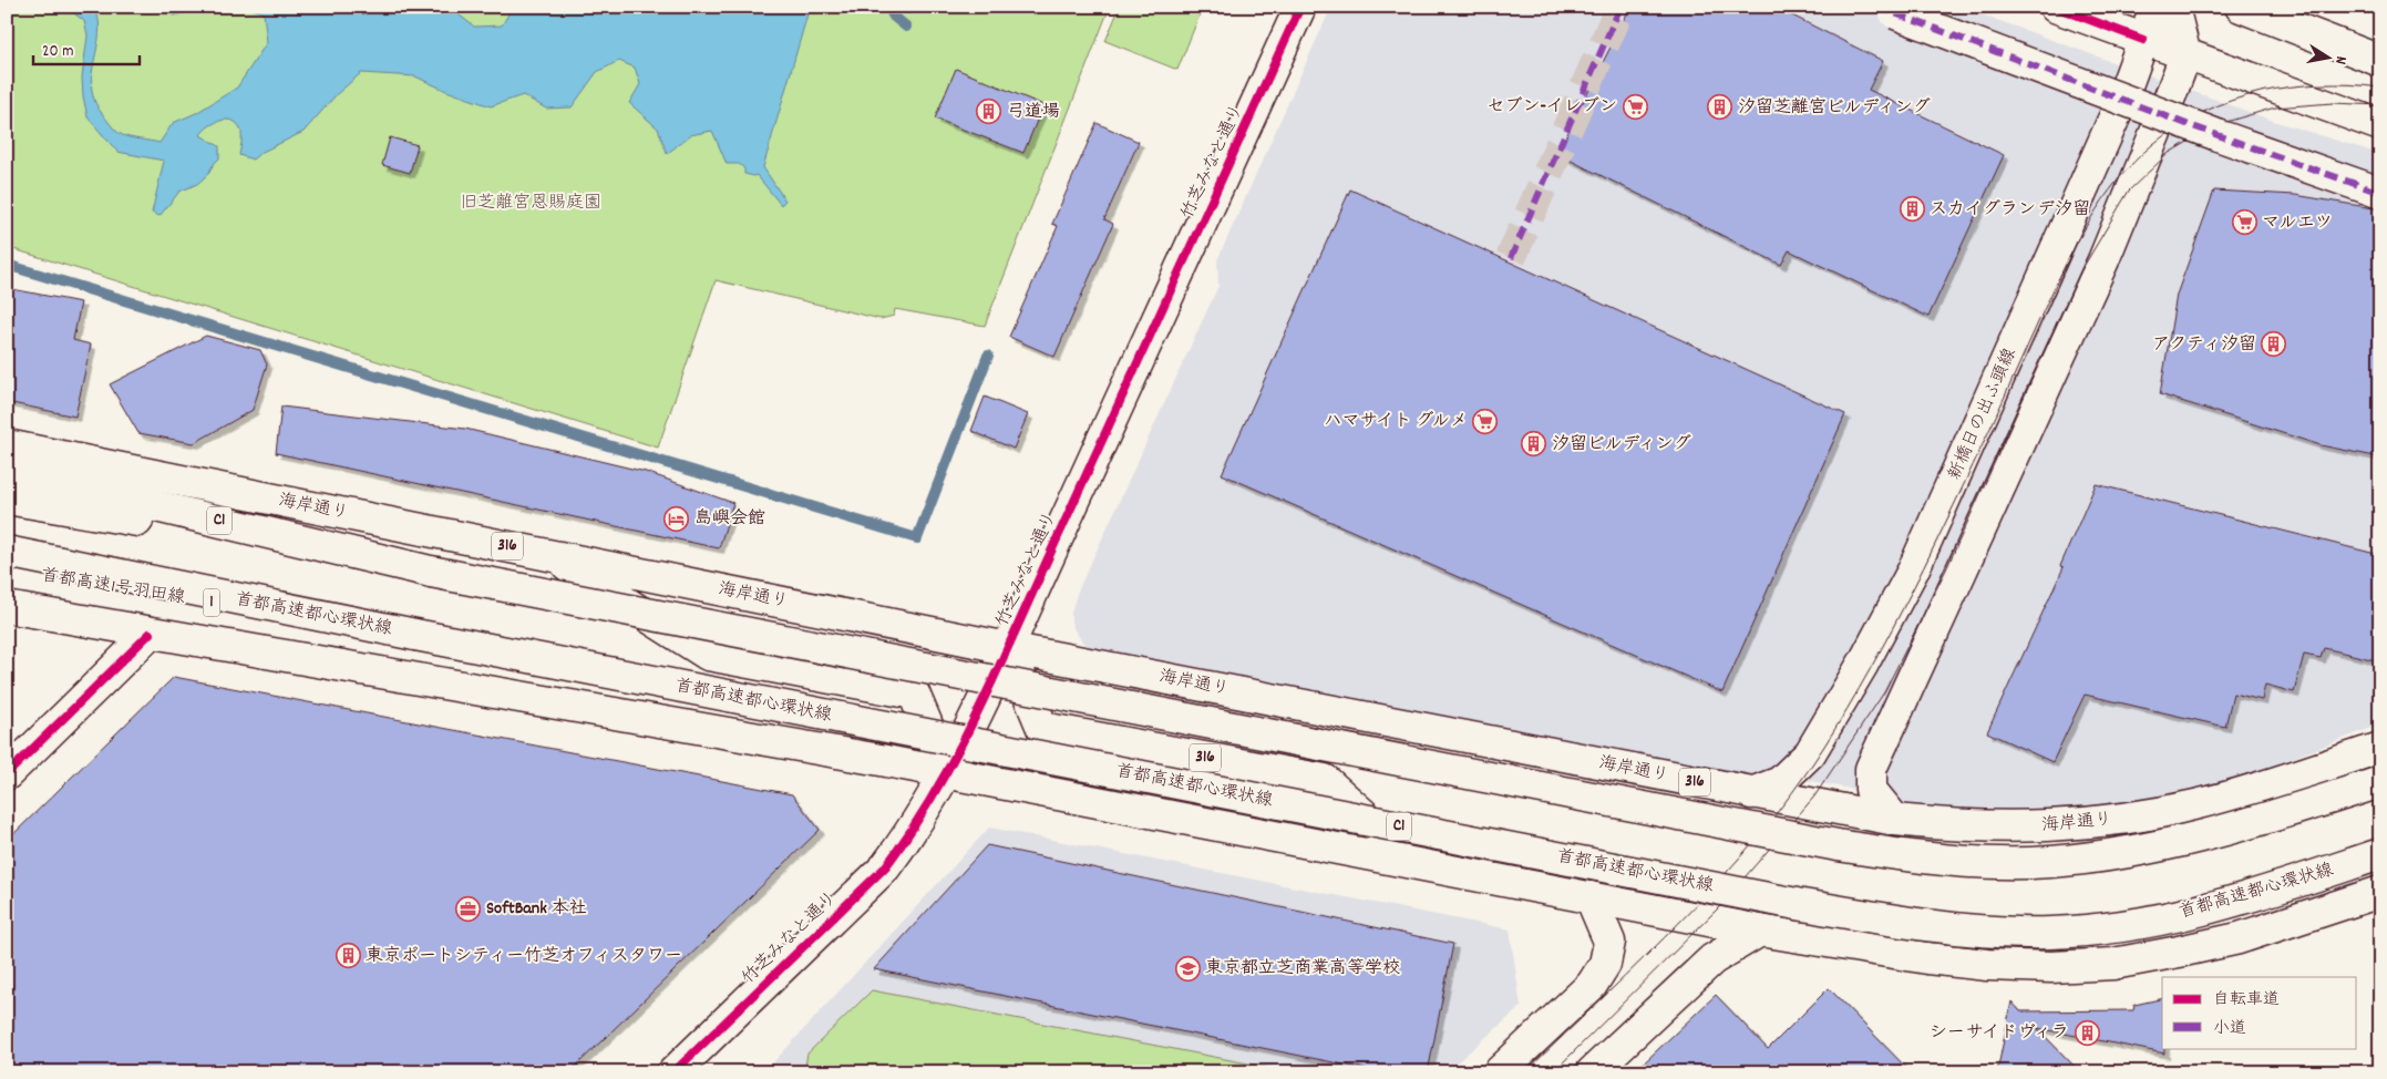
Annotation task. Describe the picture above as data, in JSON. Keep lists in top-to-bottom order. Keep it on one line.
{"streets":{"main road":["竹芝みなと通り","新橋日の出ふ頭線","海岸通り","C1","316","首都高速1号羽田線","1","首都高速都心環状線"]},"crossings":[["竹芝みなと通り","海岸通り"],["竹芝みなと通り","316"],["新橋日の出ふ頭線","海岸通り"],["海岸通り","316"],["首都高速1号羽田線","首都高速都心環状線"]],"parks":["旧芝離宮恩賜庭園"],"places":{"supermarket":["セブン-イレブン","マルエツ","ハマサイト グルメ"],"building":["汐留芝離宮ビルディング","弓道場","スカイグランデ汐留","アクティ汐留","汐留ビルディング","東京ポートシティー竹芝オフィスタワー","シーサイドヴィラ"],"hotel":["島嶼会館"],"office":["SoftBank 本社"],"school or university":["東京都立芝商業高等学校"]},"legend":["自転車道","小道"],"scale_bar":"20 m","north":"right"}
